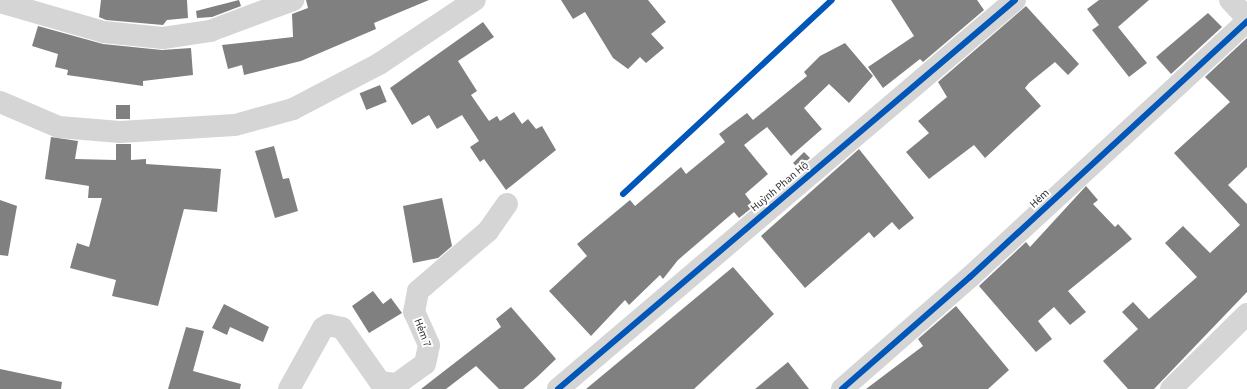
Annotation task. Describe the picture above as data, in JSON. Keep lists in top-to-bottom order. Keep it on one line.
{"streets":{"street":["Huỳnh Phan Hộ","Hẻm","Hẻm 7"]}}
